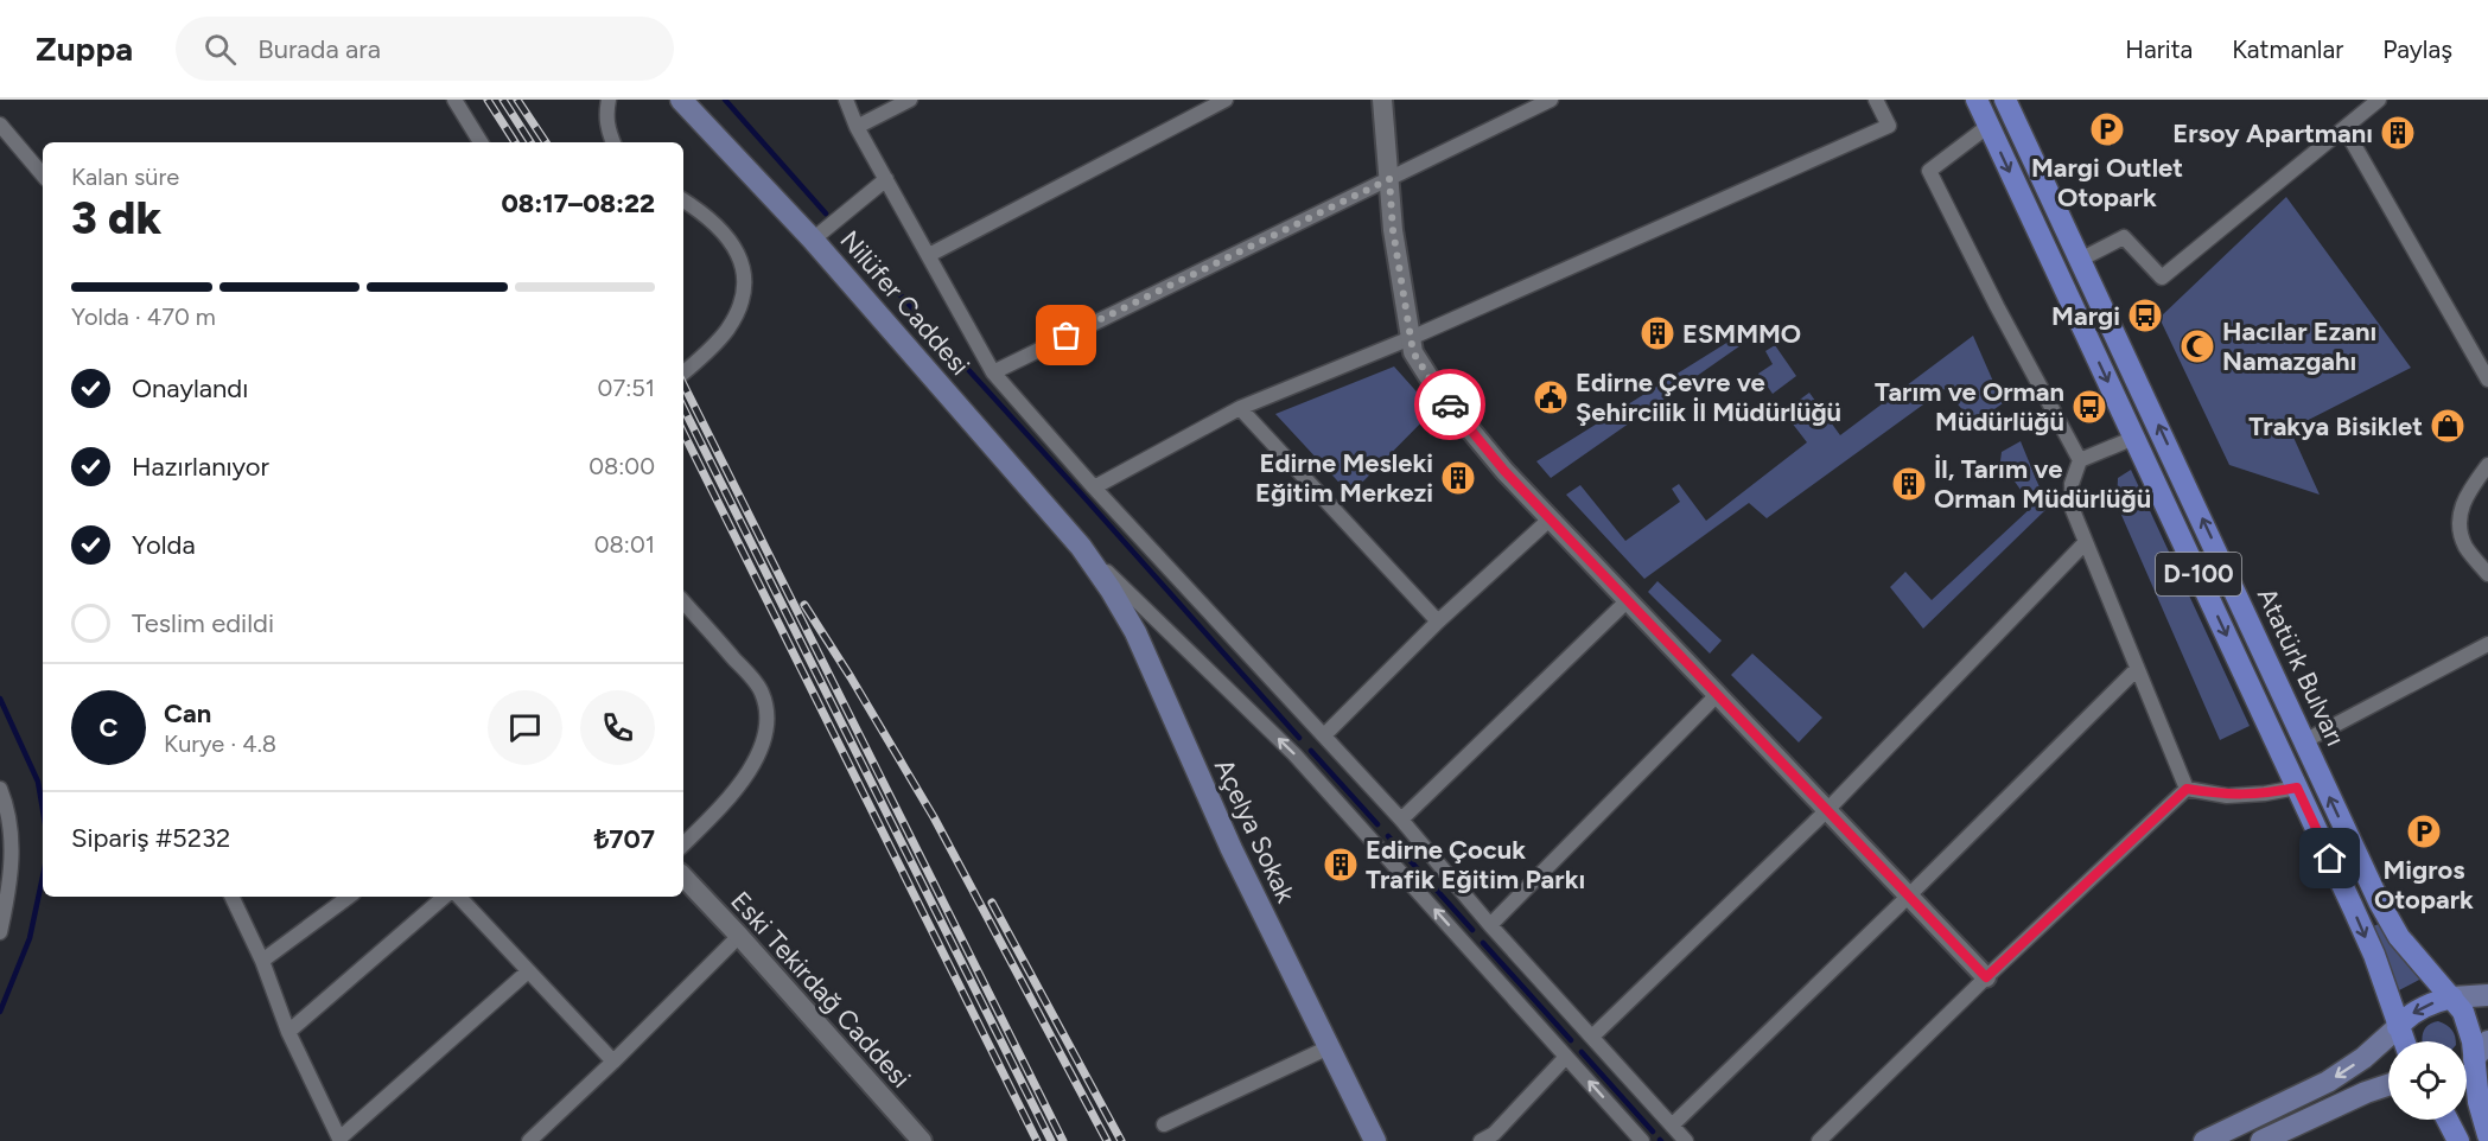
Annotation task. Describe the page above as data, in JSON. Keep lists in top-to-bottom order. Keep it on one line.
{"streets":{"main road":["Nilüfer Caddesi","D-100","Atatürk Bulvarı","Açelya Sokak"],"street":["Eski Tekirdağ Caddesi"]},"crossings":[["Nilüfer Caddesi","Açelya Sokak"]],"places":{"parking":["Margi Outlet Otopark","Migros Otopark"],"building":["Ersoy Apartmanı","ESMMMO","Edirne Mesleki Eğitim Merkezi","İl, Tarım ve Orman Müdürlüğü","Edirne Çocuk Trafik Eğitim Parkı"],"bus stop":["Margi","Tarım ve Orman Müdürlüğü"],"mosque":["Hacılar Ezanı Namazgahı"],"public building":["Edirne Çevre ve Şehircilik İl Müdürlüğü"],"shop":["Trakya Bisiklet"]},"page":{"header":"Zuppa","search":"Burada ara","nav":["Harita","Katmanlar","Paylaş"],"heading":["3 dk","Kalan süre","08:17–08:22"],"panel":["Can","Kurye · 4.8","Sipariş #5232","₺707"],"bar":"Yolda · 470 m","list":[["Onaylandı","07:51"],["Hazırlanıyor","08:00"],["Yolda","08:01"],"Teslim edildi"],"round":"C"}}
